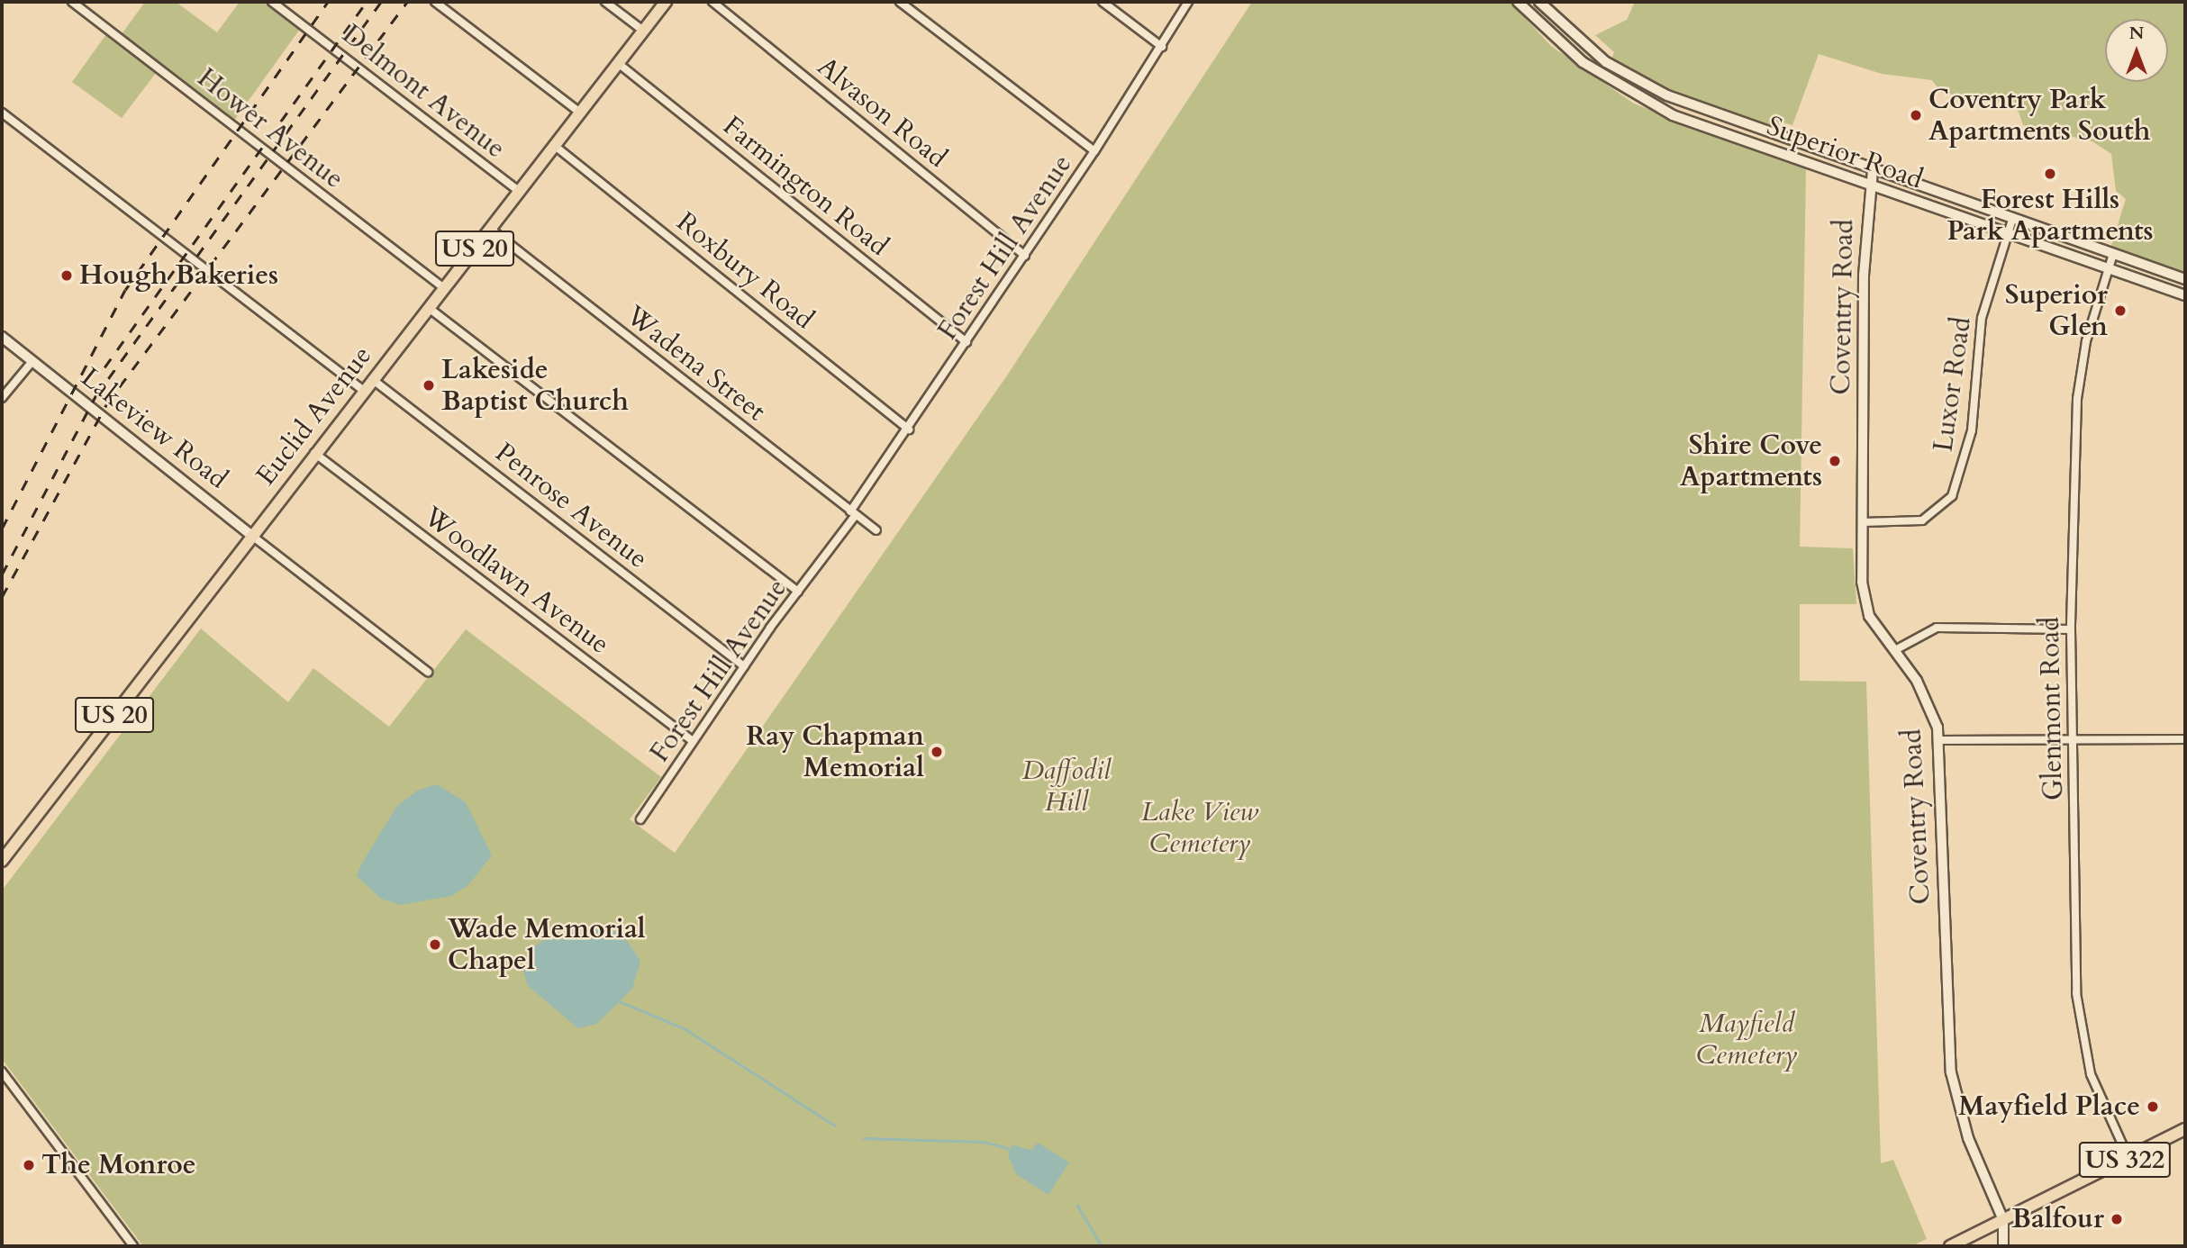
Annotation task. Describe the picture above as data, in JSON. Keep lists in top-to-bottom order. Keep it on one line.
{"streets":{"main road":["Superior Road","US 20","Coventry Road","Euclid Avenue","Lakeview Road","US 322"],"street":["Delmont Avenue","Alvason Road","Hower Avenue","Farmington Road","Forest Hill Avenue","Roxbury Road","Wadena Street","Luxor Road","Penrose Avenue","Woodlawn Avenue","Glenmont Road"]},"crossings":[["Delmont Avenue","Euclid Avenue"],["Alvason Road","Forest Hill Avenue"],["Hower Avenue","Euclid Avenue"],["Superior Road","Coventry Road"],["Superior Road","Luxor Road"],["Superior Road","Glenmont Road"],["Farmington Road","Forest Hill Avenue"],["Farmington Road","Euclid Avenue"],["Forest Hill Avenue","Roxbury Road"],["Forest Hill Avenue","Wadena Street"],["Forest Hill Avenue","Penrose Avenue"],["Forest Hill Avenue","Woodlawn Avenue"],["Roxbury Road","Euclid Avenue"],["Coventry Road","Luxor Road"],["Coventry Road","US 322"],["Wadena Street","Euclid Avenue"],["Euclid Avenue","Lakeview Road"],["Euclid Avenue","Penrose Avenue"],["Euclid Avenue","Woodlawn Avenue"],["Glenmont Road","US 322"]],"parks":["Daffodil Hill","Lake View Cemetery","Mayfield Cemetery"],"places":["Coventry Park Apartments South","Forest Hills Park Apartments","Hough Bakeries","Superior Glen","Lakeside Baptist Church","Shire Cove Apartments","Ray Chapman Memorial","Wade Memorial Chapel","Mayfield Place","The Monroe","Balfour"],"north":"top"}
